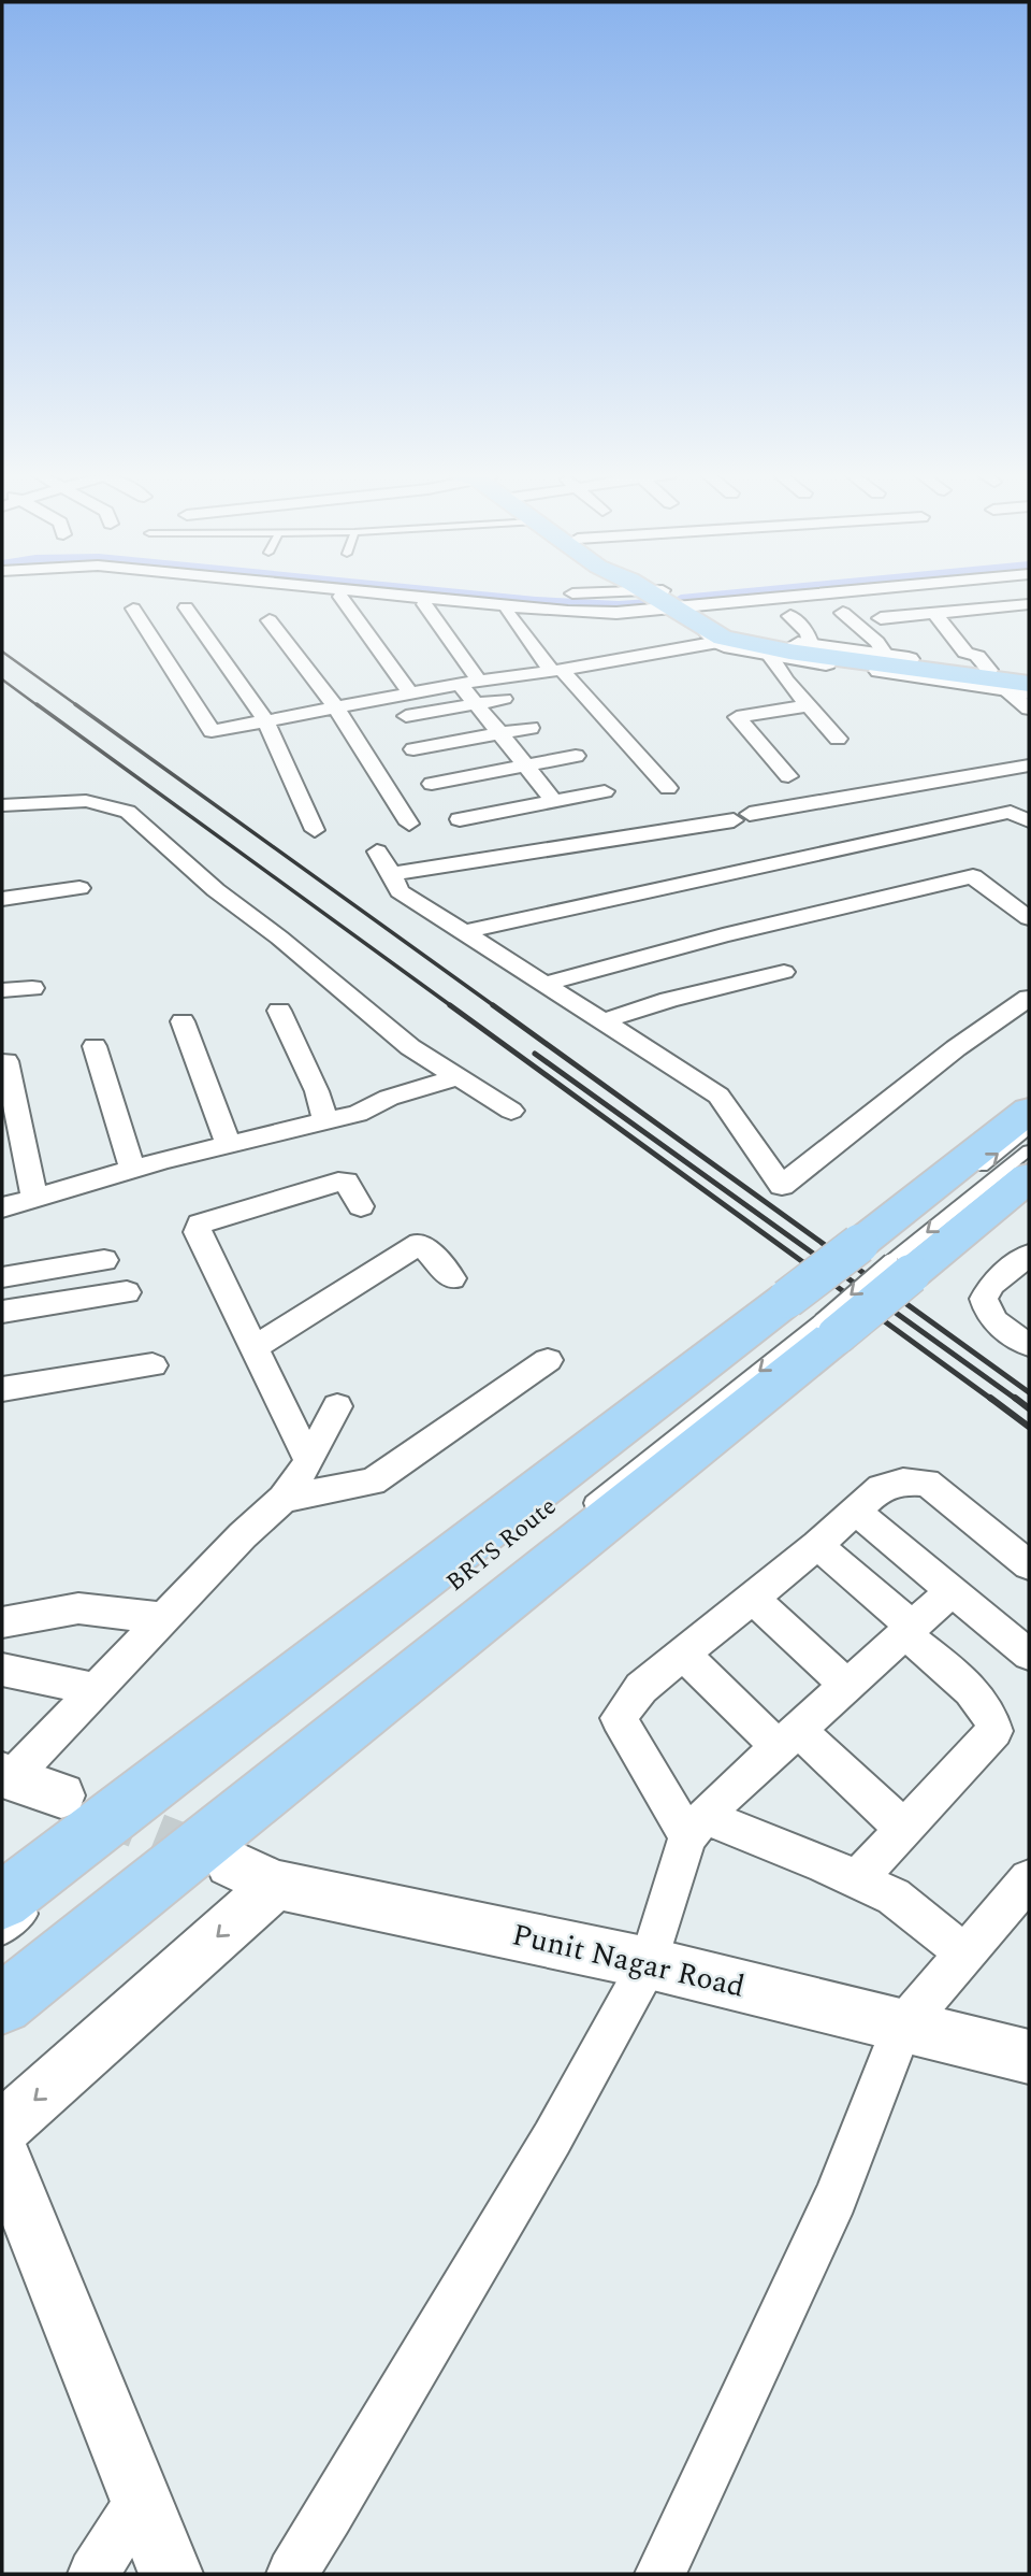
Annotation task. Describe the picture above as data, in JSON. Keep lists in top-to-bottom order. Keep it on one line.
{"streets":{"street":["Punit Nagar Road"],"lane":["BRTS Route"]}}
